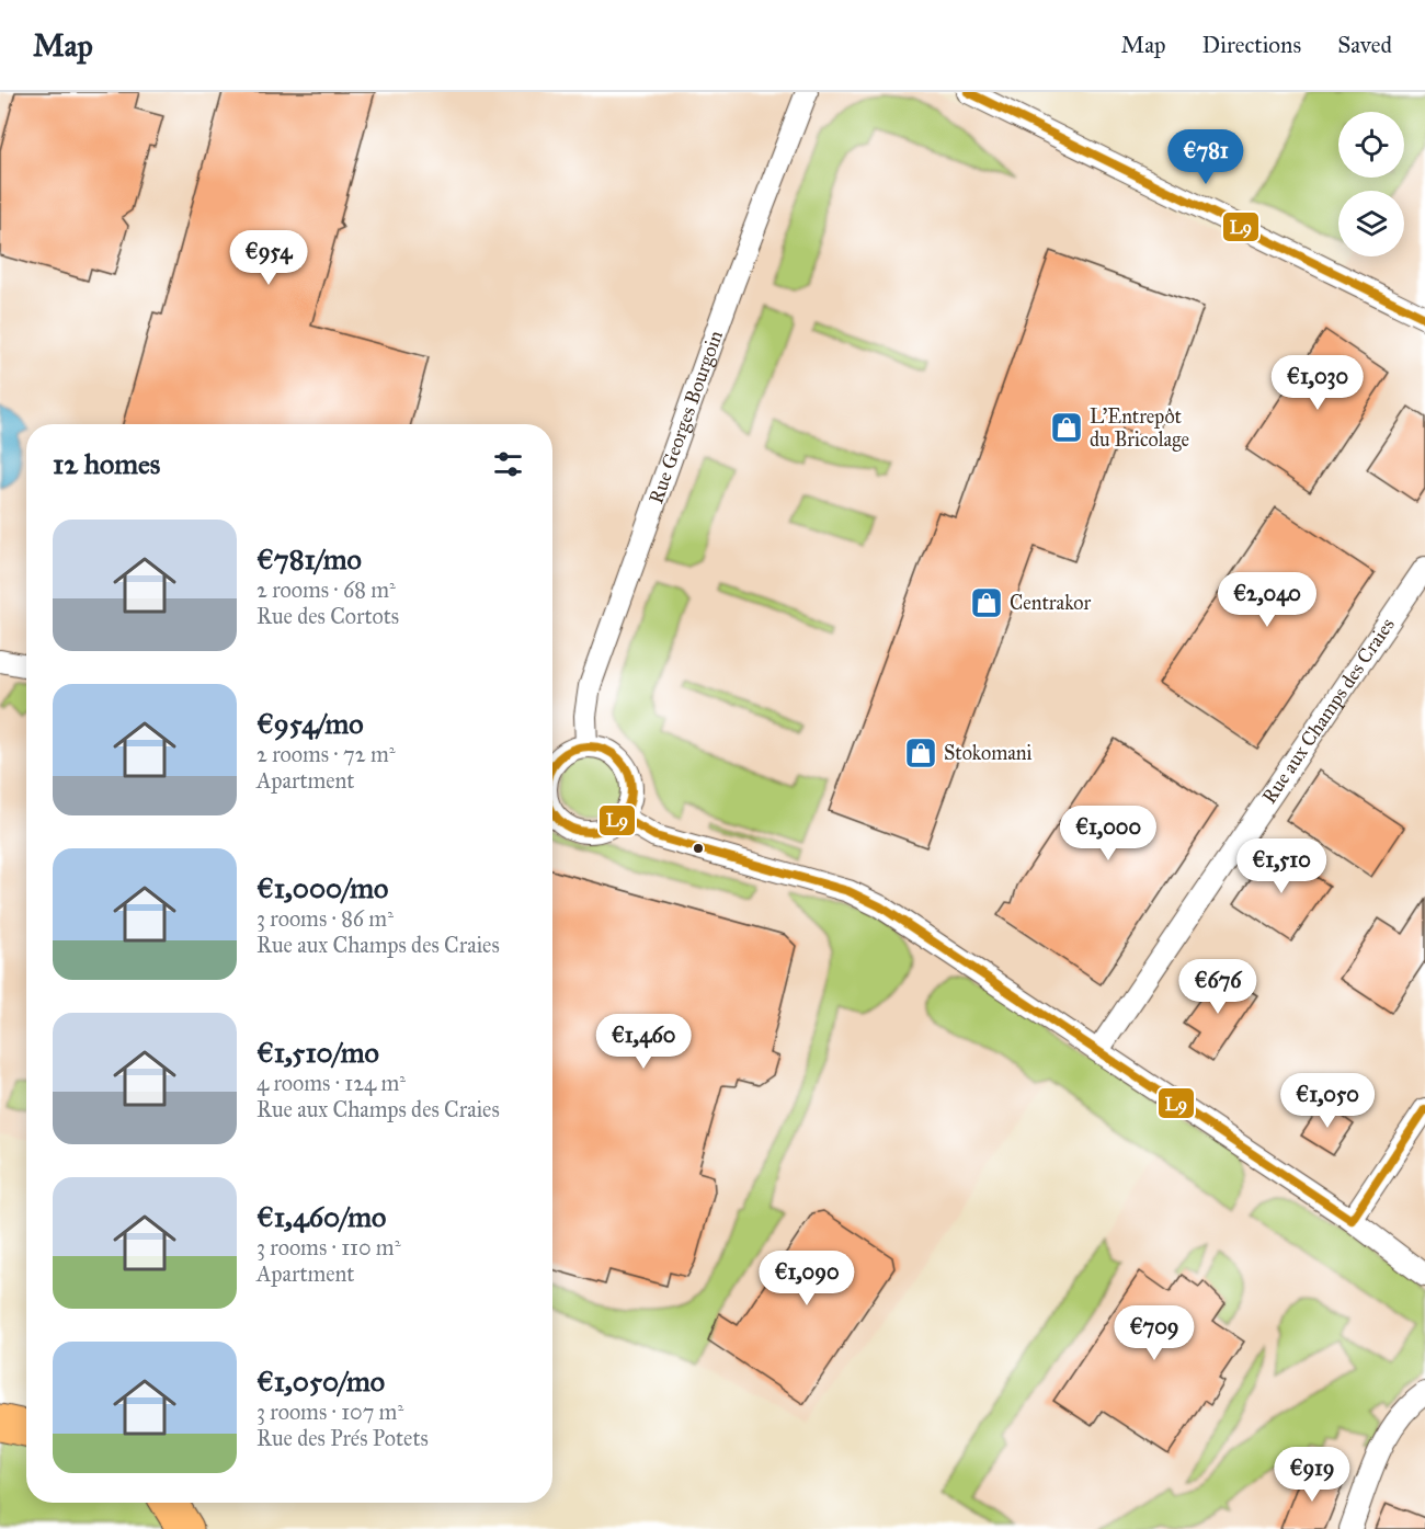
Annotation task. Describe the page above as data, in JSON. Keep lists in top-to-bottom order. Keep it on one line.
{"streets":{"street":["Rue Georges Bourgoin","Rue aux Champs des Craies"]},"places":{"shop":["L'Entrepôt du Bricolage","Centrakor","Stokomani"]},"lines":["transit line L9"],"page":{"header":"Map","nav":["Map","Directions","Saved"],"price":["€781","€954","€1,030","€2,040","€1,000","€1,510","€676","€1,460","€1,050","€1,090","€709","€919"],"heading":"12 homes","list":[{"name":"€781/mo","note":"2 rooms · 68 m² · Rue des Cortots"},{"name":"€954/mo","note":"2 rooms · 72 m² · Apartment"},{"name":"€1,000/mo","note":"3 rooms · 86 m² · Rue aux Champs des Craies"},{"name":"€1,510/mo","note":"4 rooms · 124 m² · Rue aux Champs des Craies"},{"name":"€1,460/mo","note":"3 rooms · 110 m² · Apartment"},{"name":"€1,050/mo","note":"3 rooms · 107 m² · Rue des Prés Potets"}]}}
